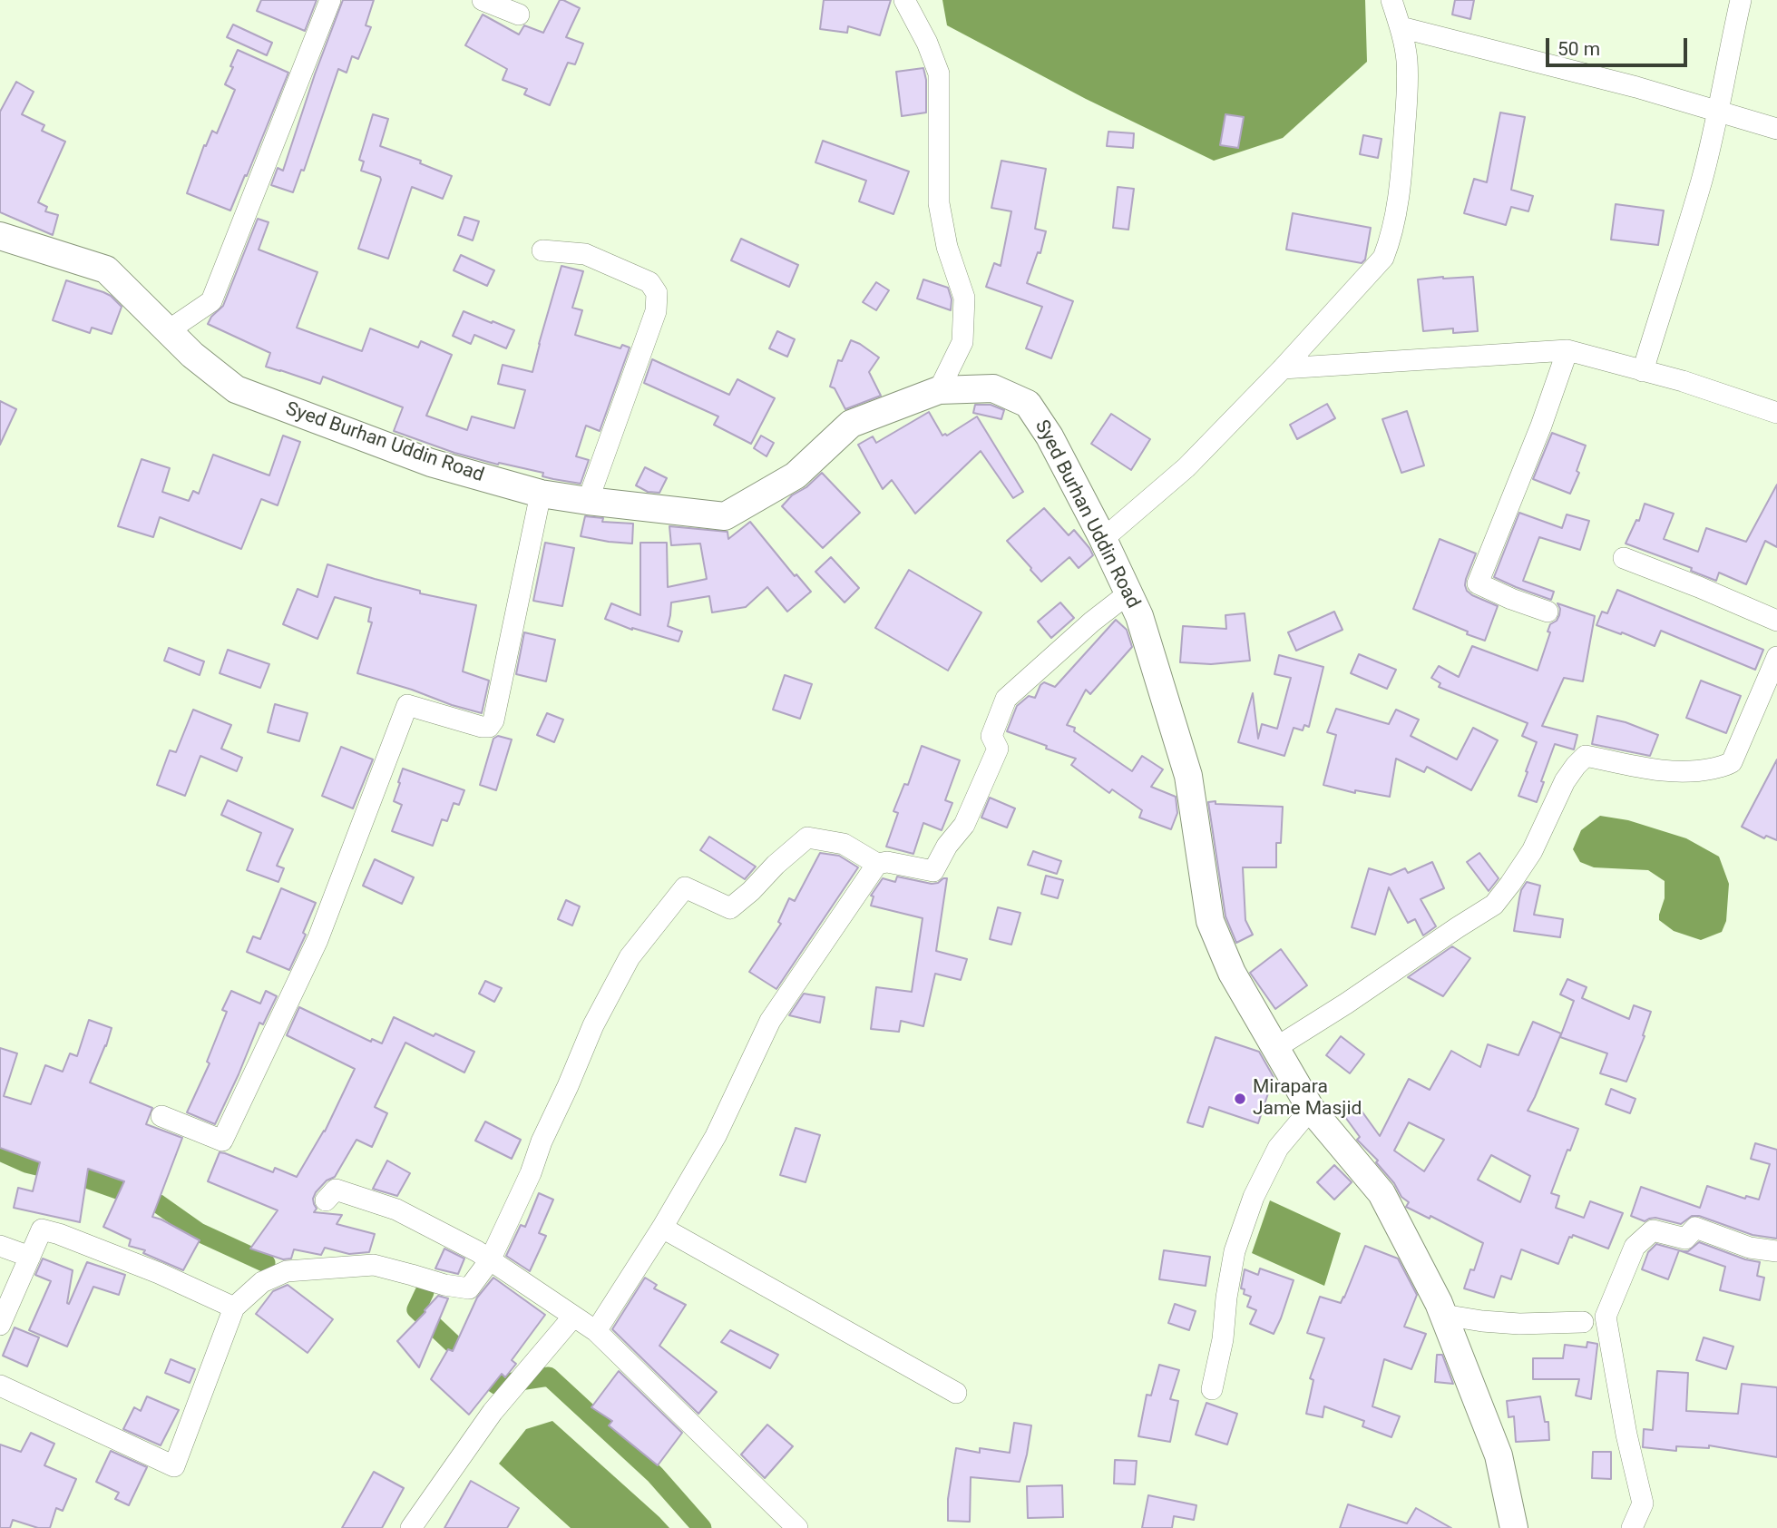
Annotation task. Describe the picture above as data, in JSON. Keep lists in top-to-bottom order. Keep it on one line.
{"streets":{"street":["Syed Burhan Uddin Road"]},"places":["Mirapara Jame Masjid"],"scale_bar":"50 m"}
